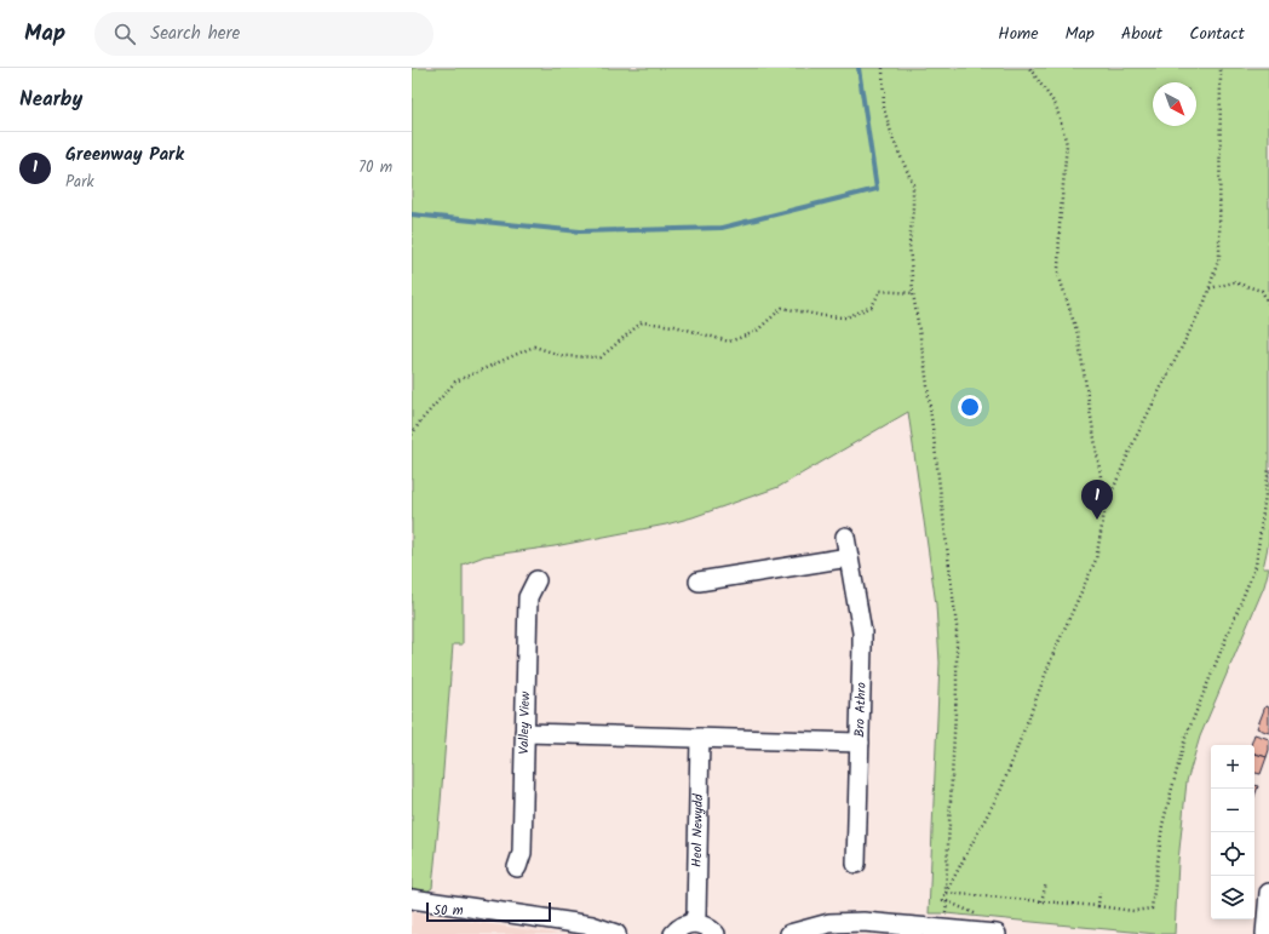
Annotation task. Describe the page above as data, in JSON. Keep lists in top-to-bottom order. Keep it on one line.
{"streets":{"street":["Bro Athro","Valley View","Heol Newydd"]},"scale_bar":"50 m","north":"bottom right","page":{"header":"Map","search":"Search here","nav":["Home","Map","About","Contact"],"heading":"Nearby","list":[{"mark":"1","name":"Greenway Park","note":"Park","value":"70 m"}],"pins":"1","map_buttons":["+","−"],"scale":"50 m"}}
